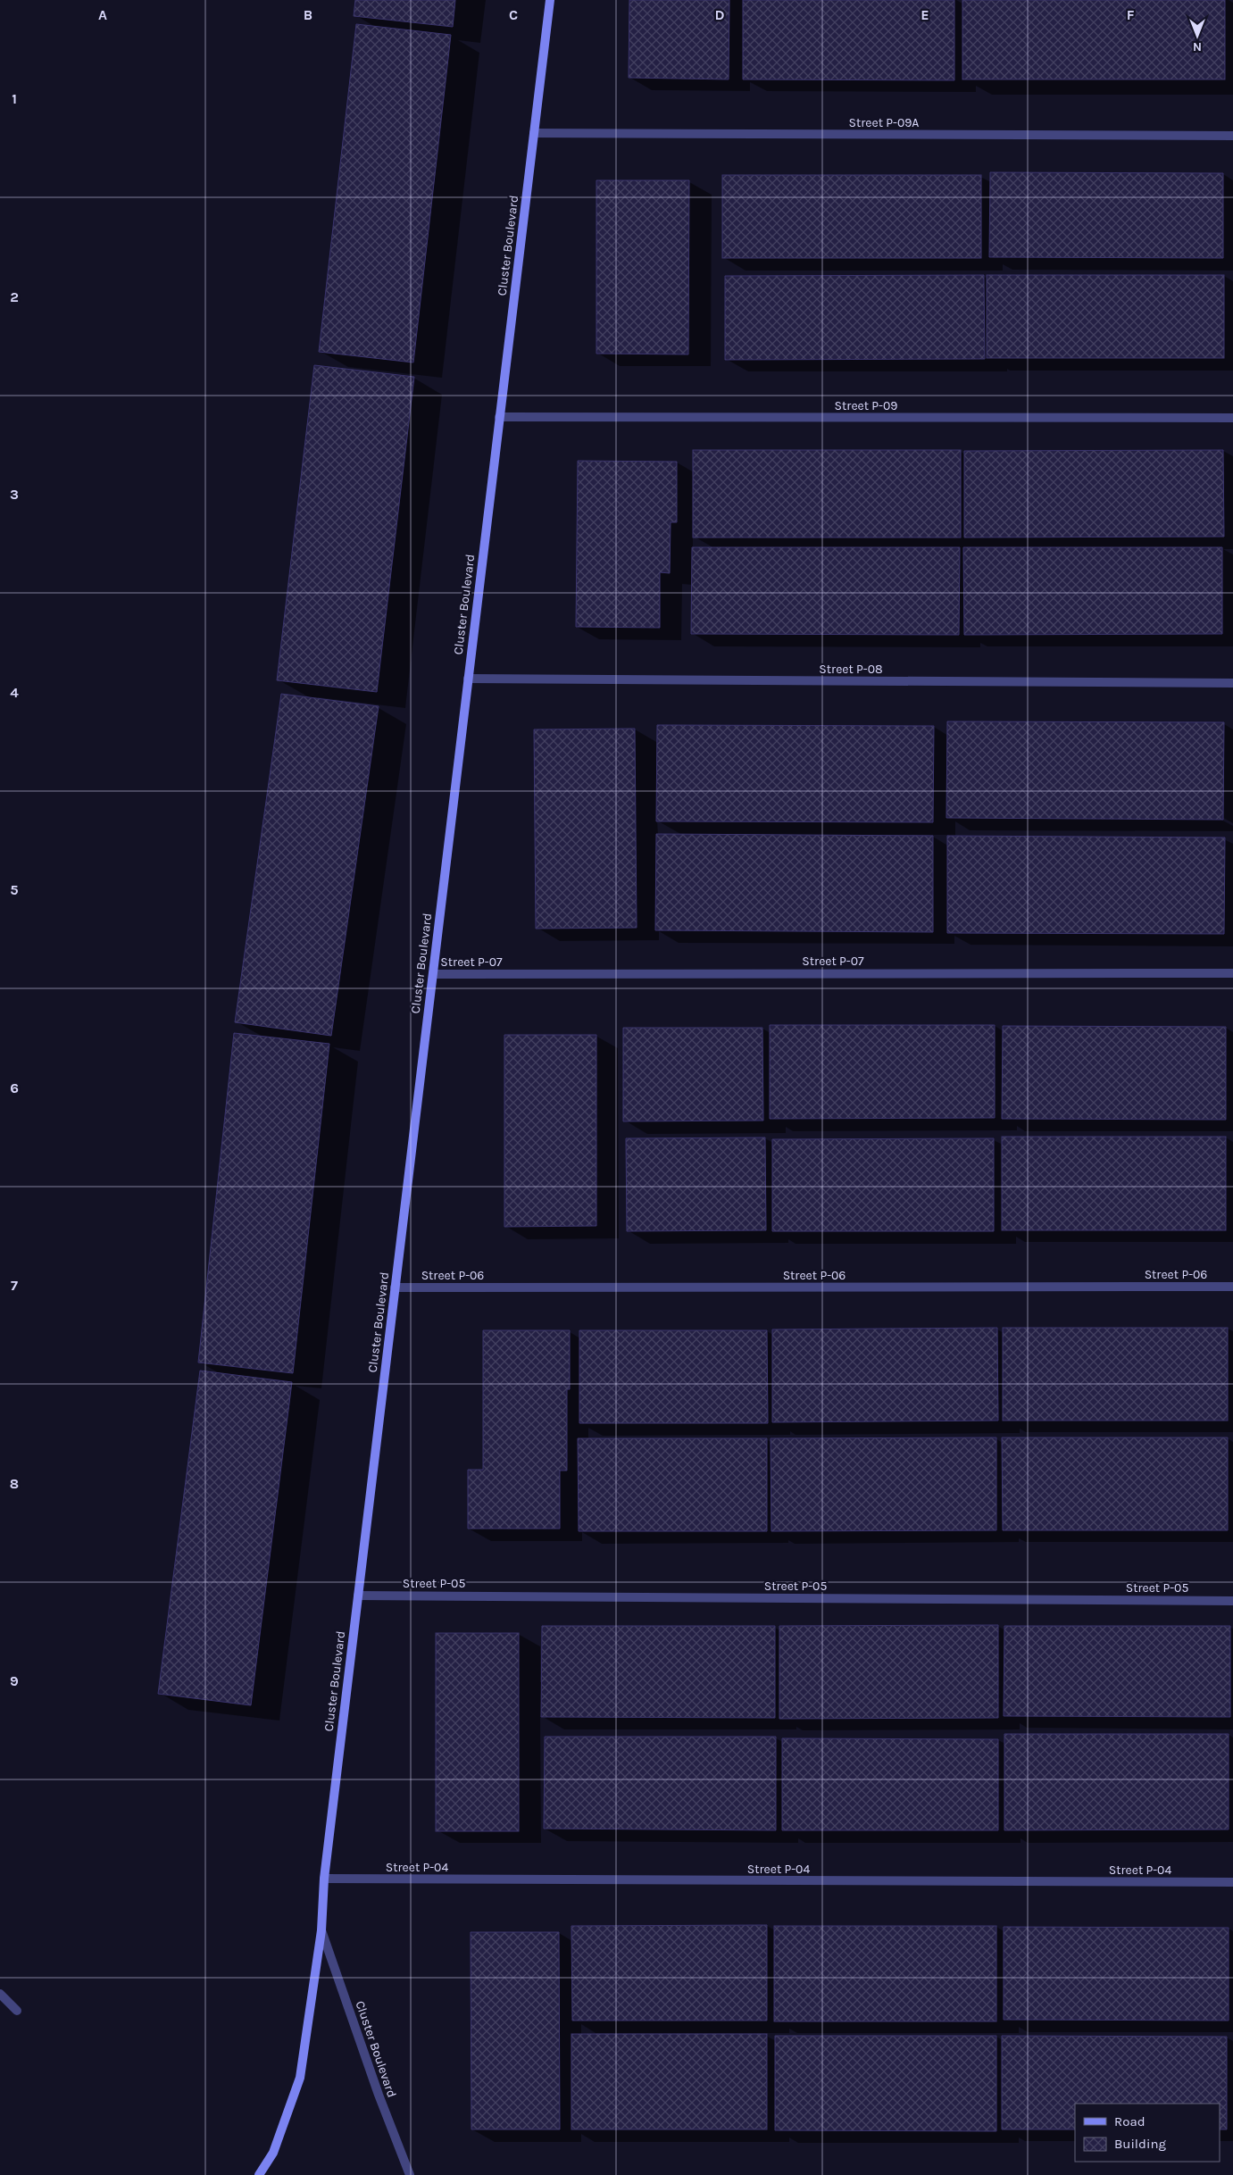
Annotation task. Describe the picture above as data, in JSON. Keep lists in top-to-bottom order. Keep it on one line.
{"streets":{"street":["Street P-09A","Cluster Boulevard","Street P-09","Street P-08","Street P-07","Street P-06","Street P-05","Street P-04"]},"crossings":[["Street P-09A","Cluster Boulevard"],["Cluster Boulevard","Street P-09"],["Cluster Boulevard","Street P-08"],["Cluster Boulevard","Street P-07"],["Cluster Boulevard","Street P-06"],["Cluster Boulevard","Street P-05"],["Cluster Boulevard","Street P-04"]],"legend":["Road","Building"],"north":"bottom","grid":{"columns":["A","B","C","D","E","F"],"rows":["1","2","3","4","5","6","7","8","9"]}}
